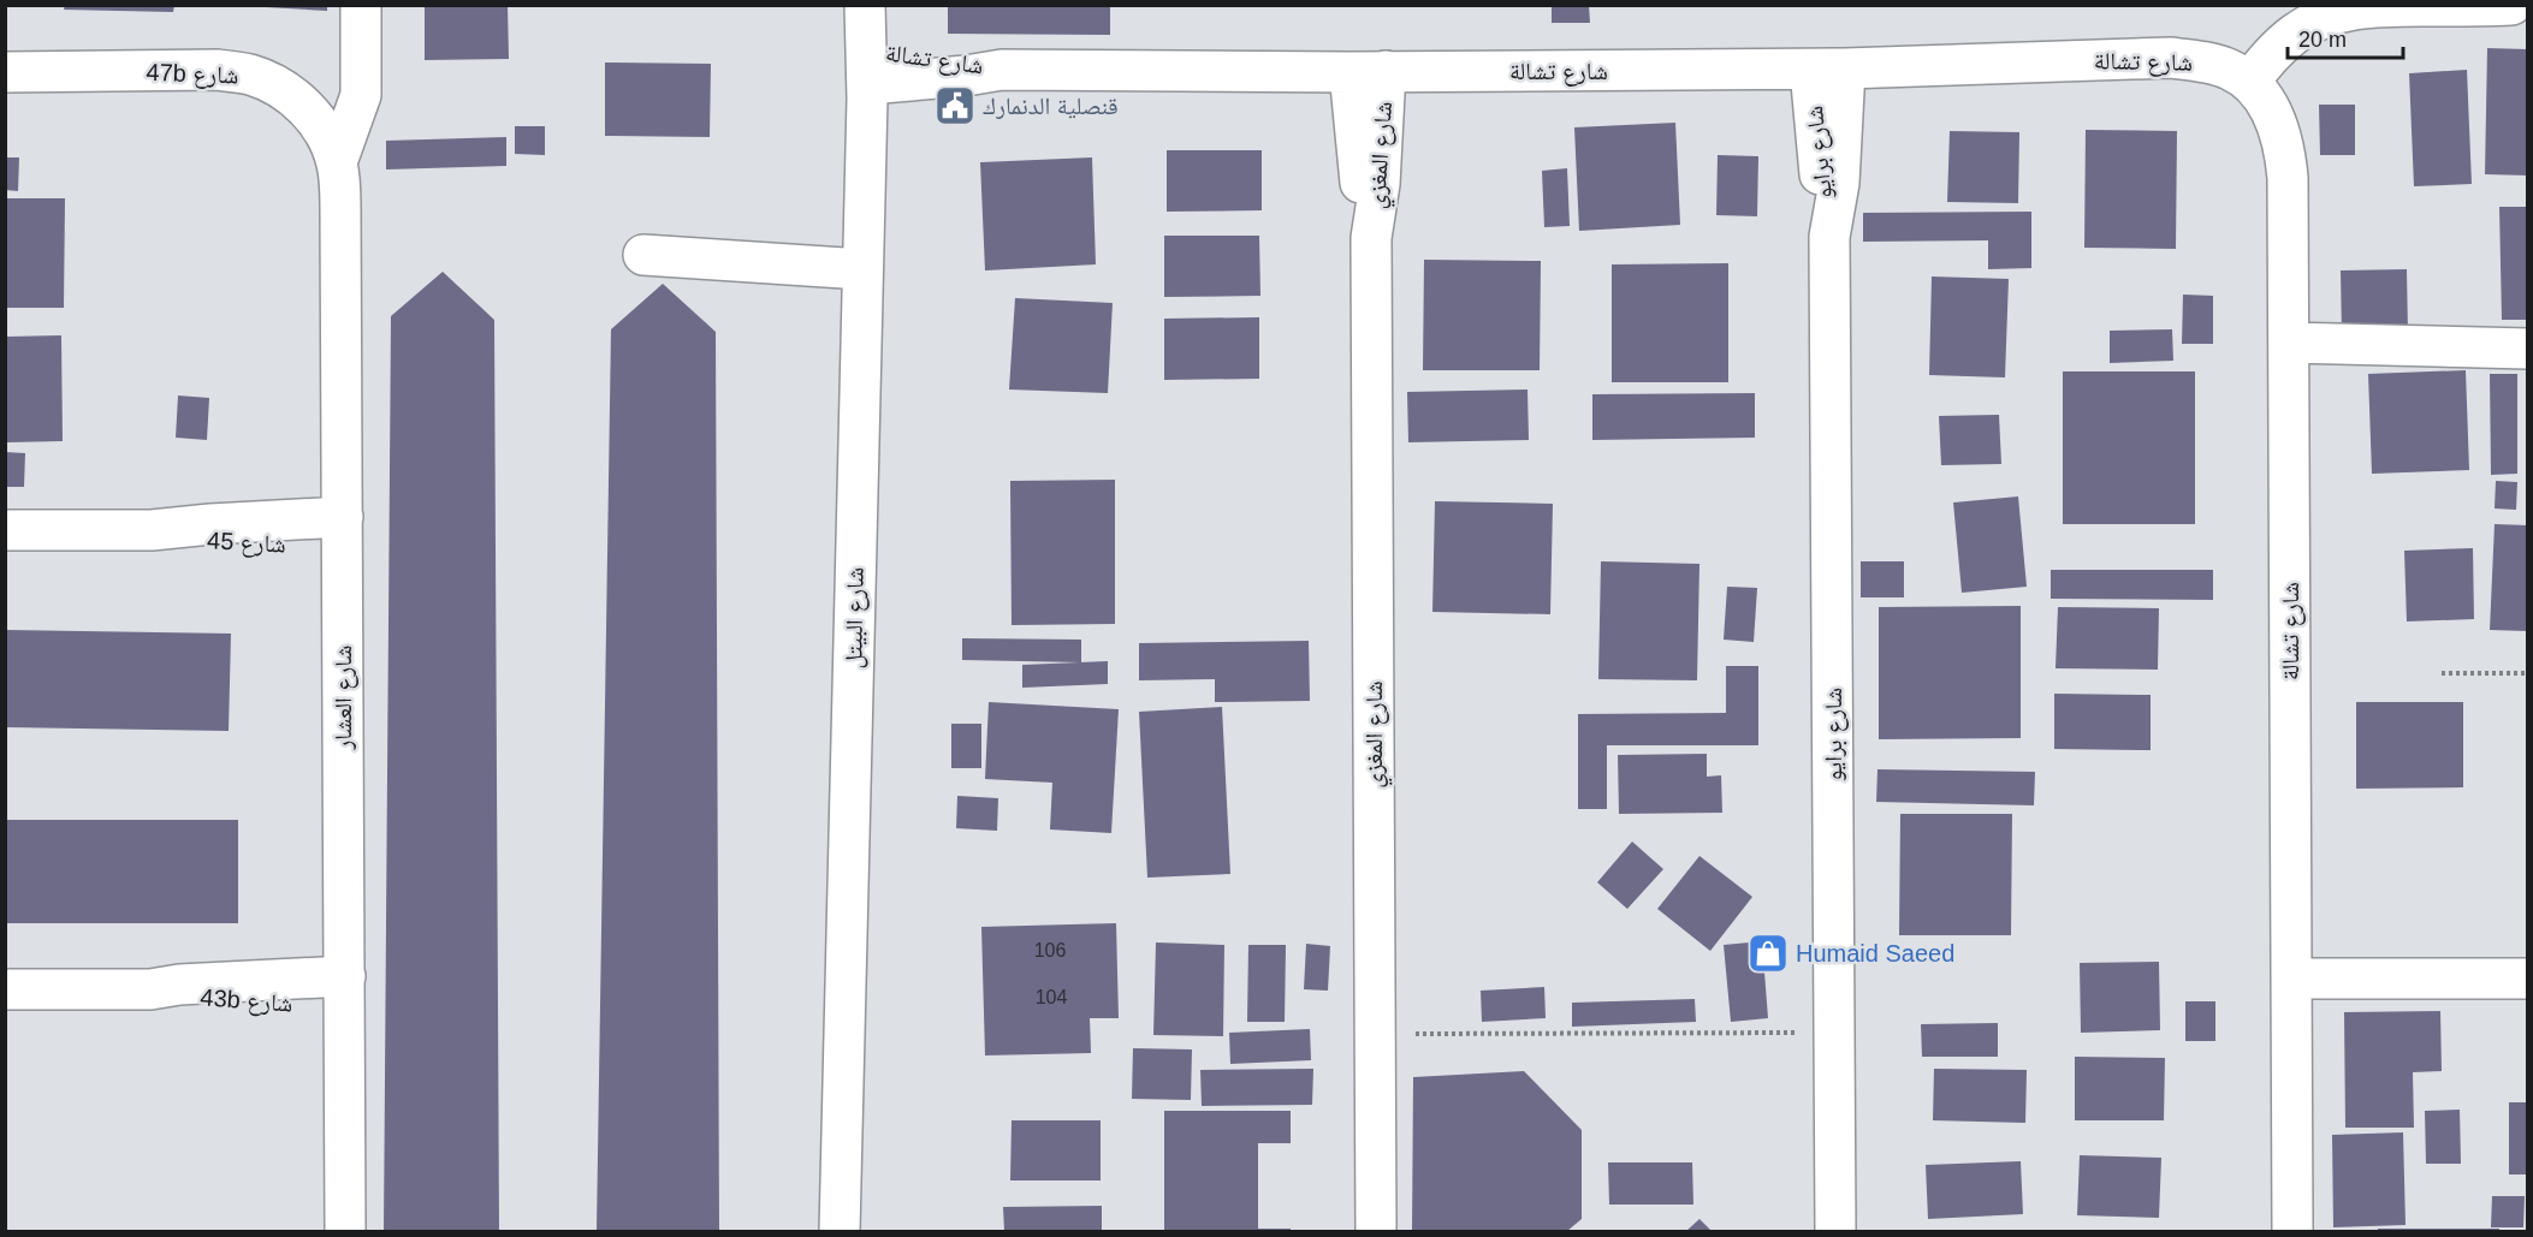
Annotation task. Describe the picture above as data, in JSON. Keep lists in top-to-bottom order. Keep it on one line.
{"streets":{"street":["شارع تشالة","47b شارع","شارع برايو","شارع المغزي","شارع 45","شارع البيتل","شارع العشار","43b شارع"]},"crossings":[["شارع تشالة","شارع برايو"],["شارع تشالة","شارع المغزي"],["شارع تشالة","شارع البيتل"],["47b شارع","شارع العشار"],["شارع 45","شارع العشار"],["شارع العشار","43b شارع"]],"places":{"public building":["قنصلية الدنمارك"],"shop":["Humaid Saeed"]},"house_numbers":["106","104"],"scale_bar":"20 m"}
